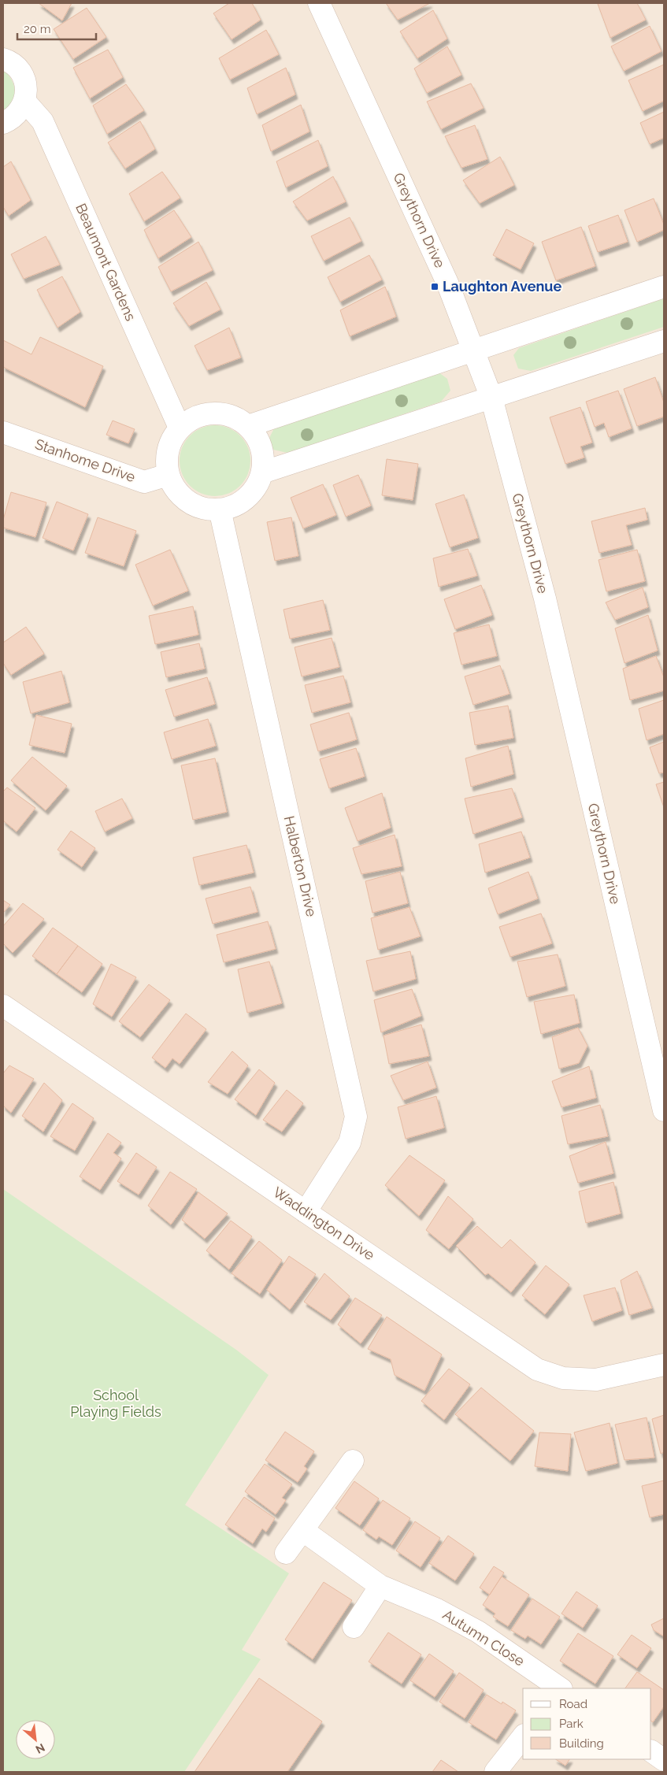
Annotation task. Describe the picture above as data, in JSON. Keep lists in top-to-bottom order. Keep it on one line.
{"streets":{"street":["Greythorn Drive","Beaumont Gardens","Stanhome Drive","Halberton Drive","Waddington Drive","Autumn Close"]},"crossings":[["Beaumont Gardens","Stanhome Drive"],["Beaumont Gardens","Halberton Drive"],["Stanhome Drive","Halberton Drive"],["Halberton Drive","Waddington Drive"]],"parks":["School Playing Fields"],"places":{"transit":["Laughton Avenue"]},"legend":["Road","Park","Building"],"scale_bar":"20 m","north":"bottom right"}
